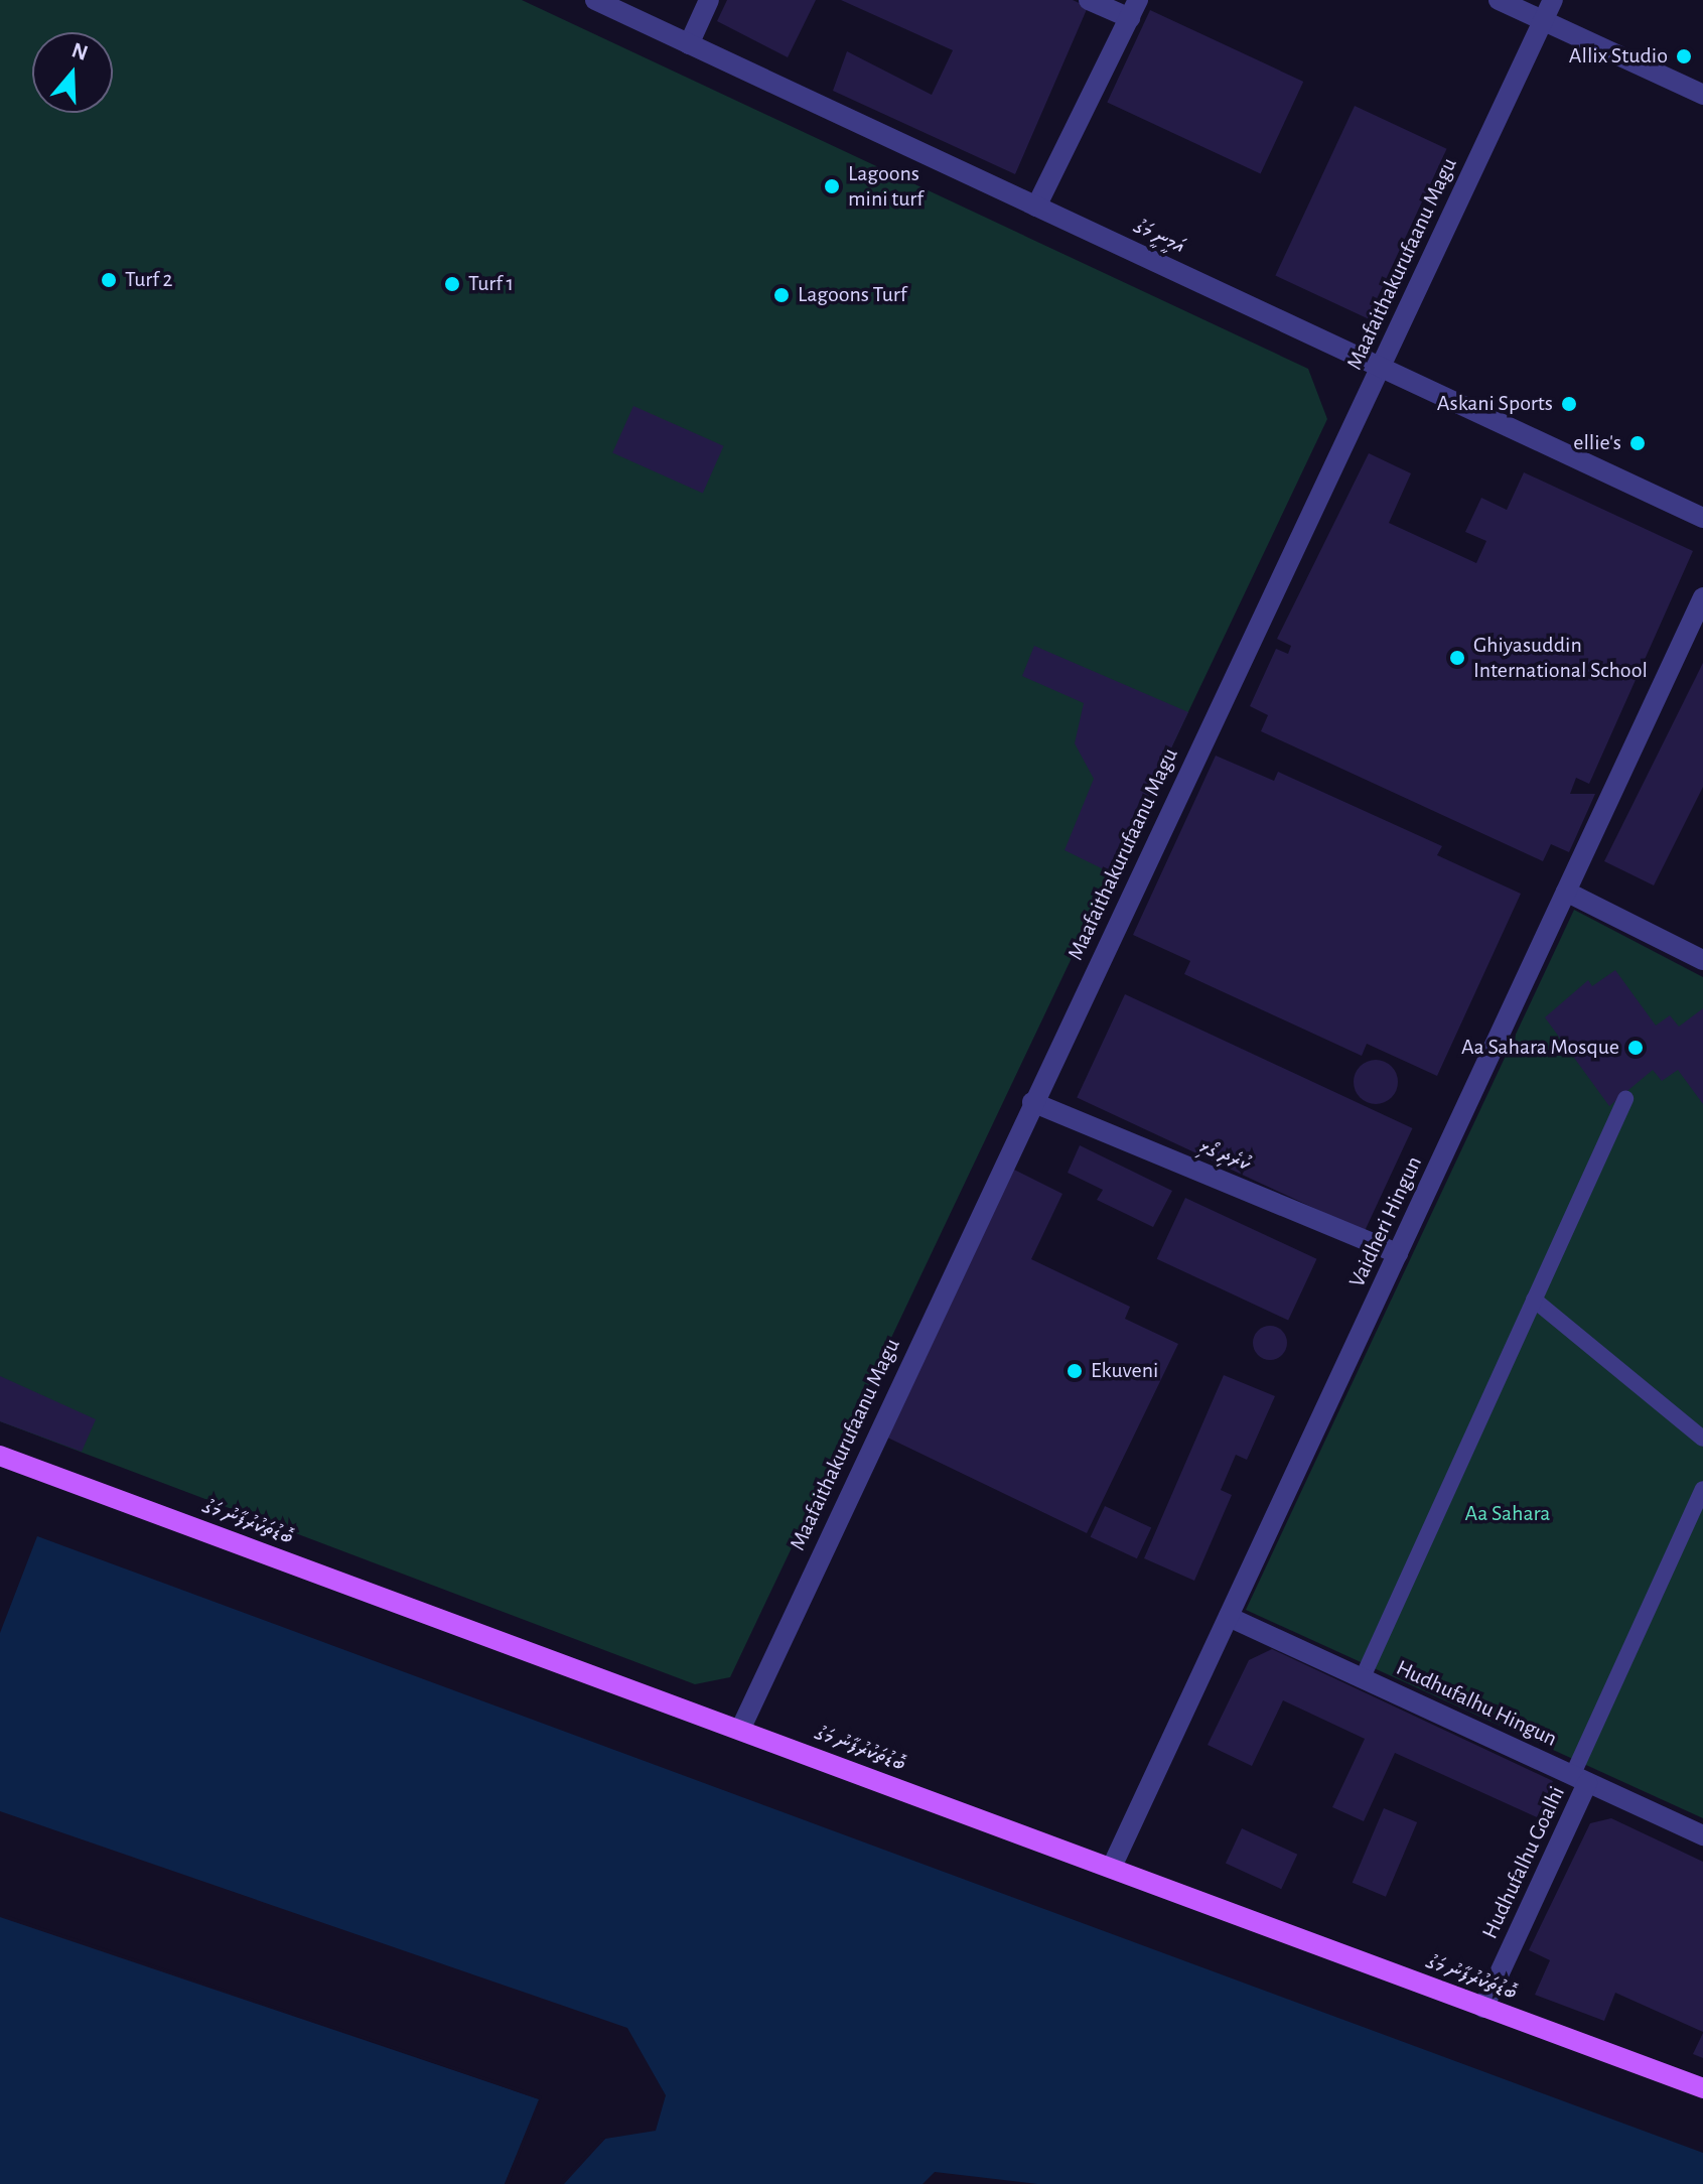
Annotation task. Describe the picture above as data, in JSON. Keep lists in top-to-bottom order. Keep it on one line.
{"streets":{"main road":["ބޮޑުތަކުރުފާނު މަގު"],"street":["އަމީނީ މަގު","Maafaithakurufaanu Magu","ކުރެދި ގޯޅި","Vaidheri Hingun","Hudhufalhu Hingun","Hudhufalhu Goalhi"]},"crossings":[["އަމީނީ މަގު","Maafaithakurufaanu Magu"],["Maafaithakurufaanu Magu","ކުރެދި ގޯޅި"],["Maafaithakurufaanu Magu","ބޮޑުތަކުރުފާނު މަގު"],["ކުރެދި ގޯޅި","Vaidheri Hingun"],["Vaidheri Hingun","ބޮޑުތަކުރުފާނު މަގު"],["Vaidheri Hingun","Hudhufalhu Hingun"],["ބޮޑުތަކުރުފާނު މަގު","Hudhufalhu Goalhi"],["Hudhufalhu Hingun","Hudhufalhu Goalhi"]],"parks":["Aa Sahara"],"places":["Allix Studio","Lagoons mini turf","Turf 2","Turf 1","Lagoons Turf","Askani Sports","ellie's","Ghiyasuddin International School","Aa Sahara Mosque","Ekuveni"],"north":"top"}
